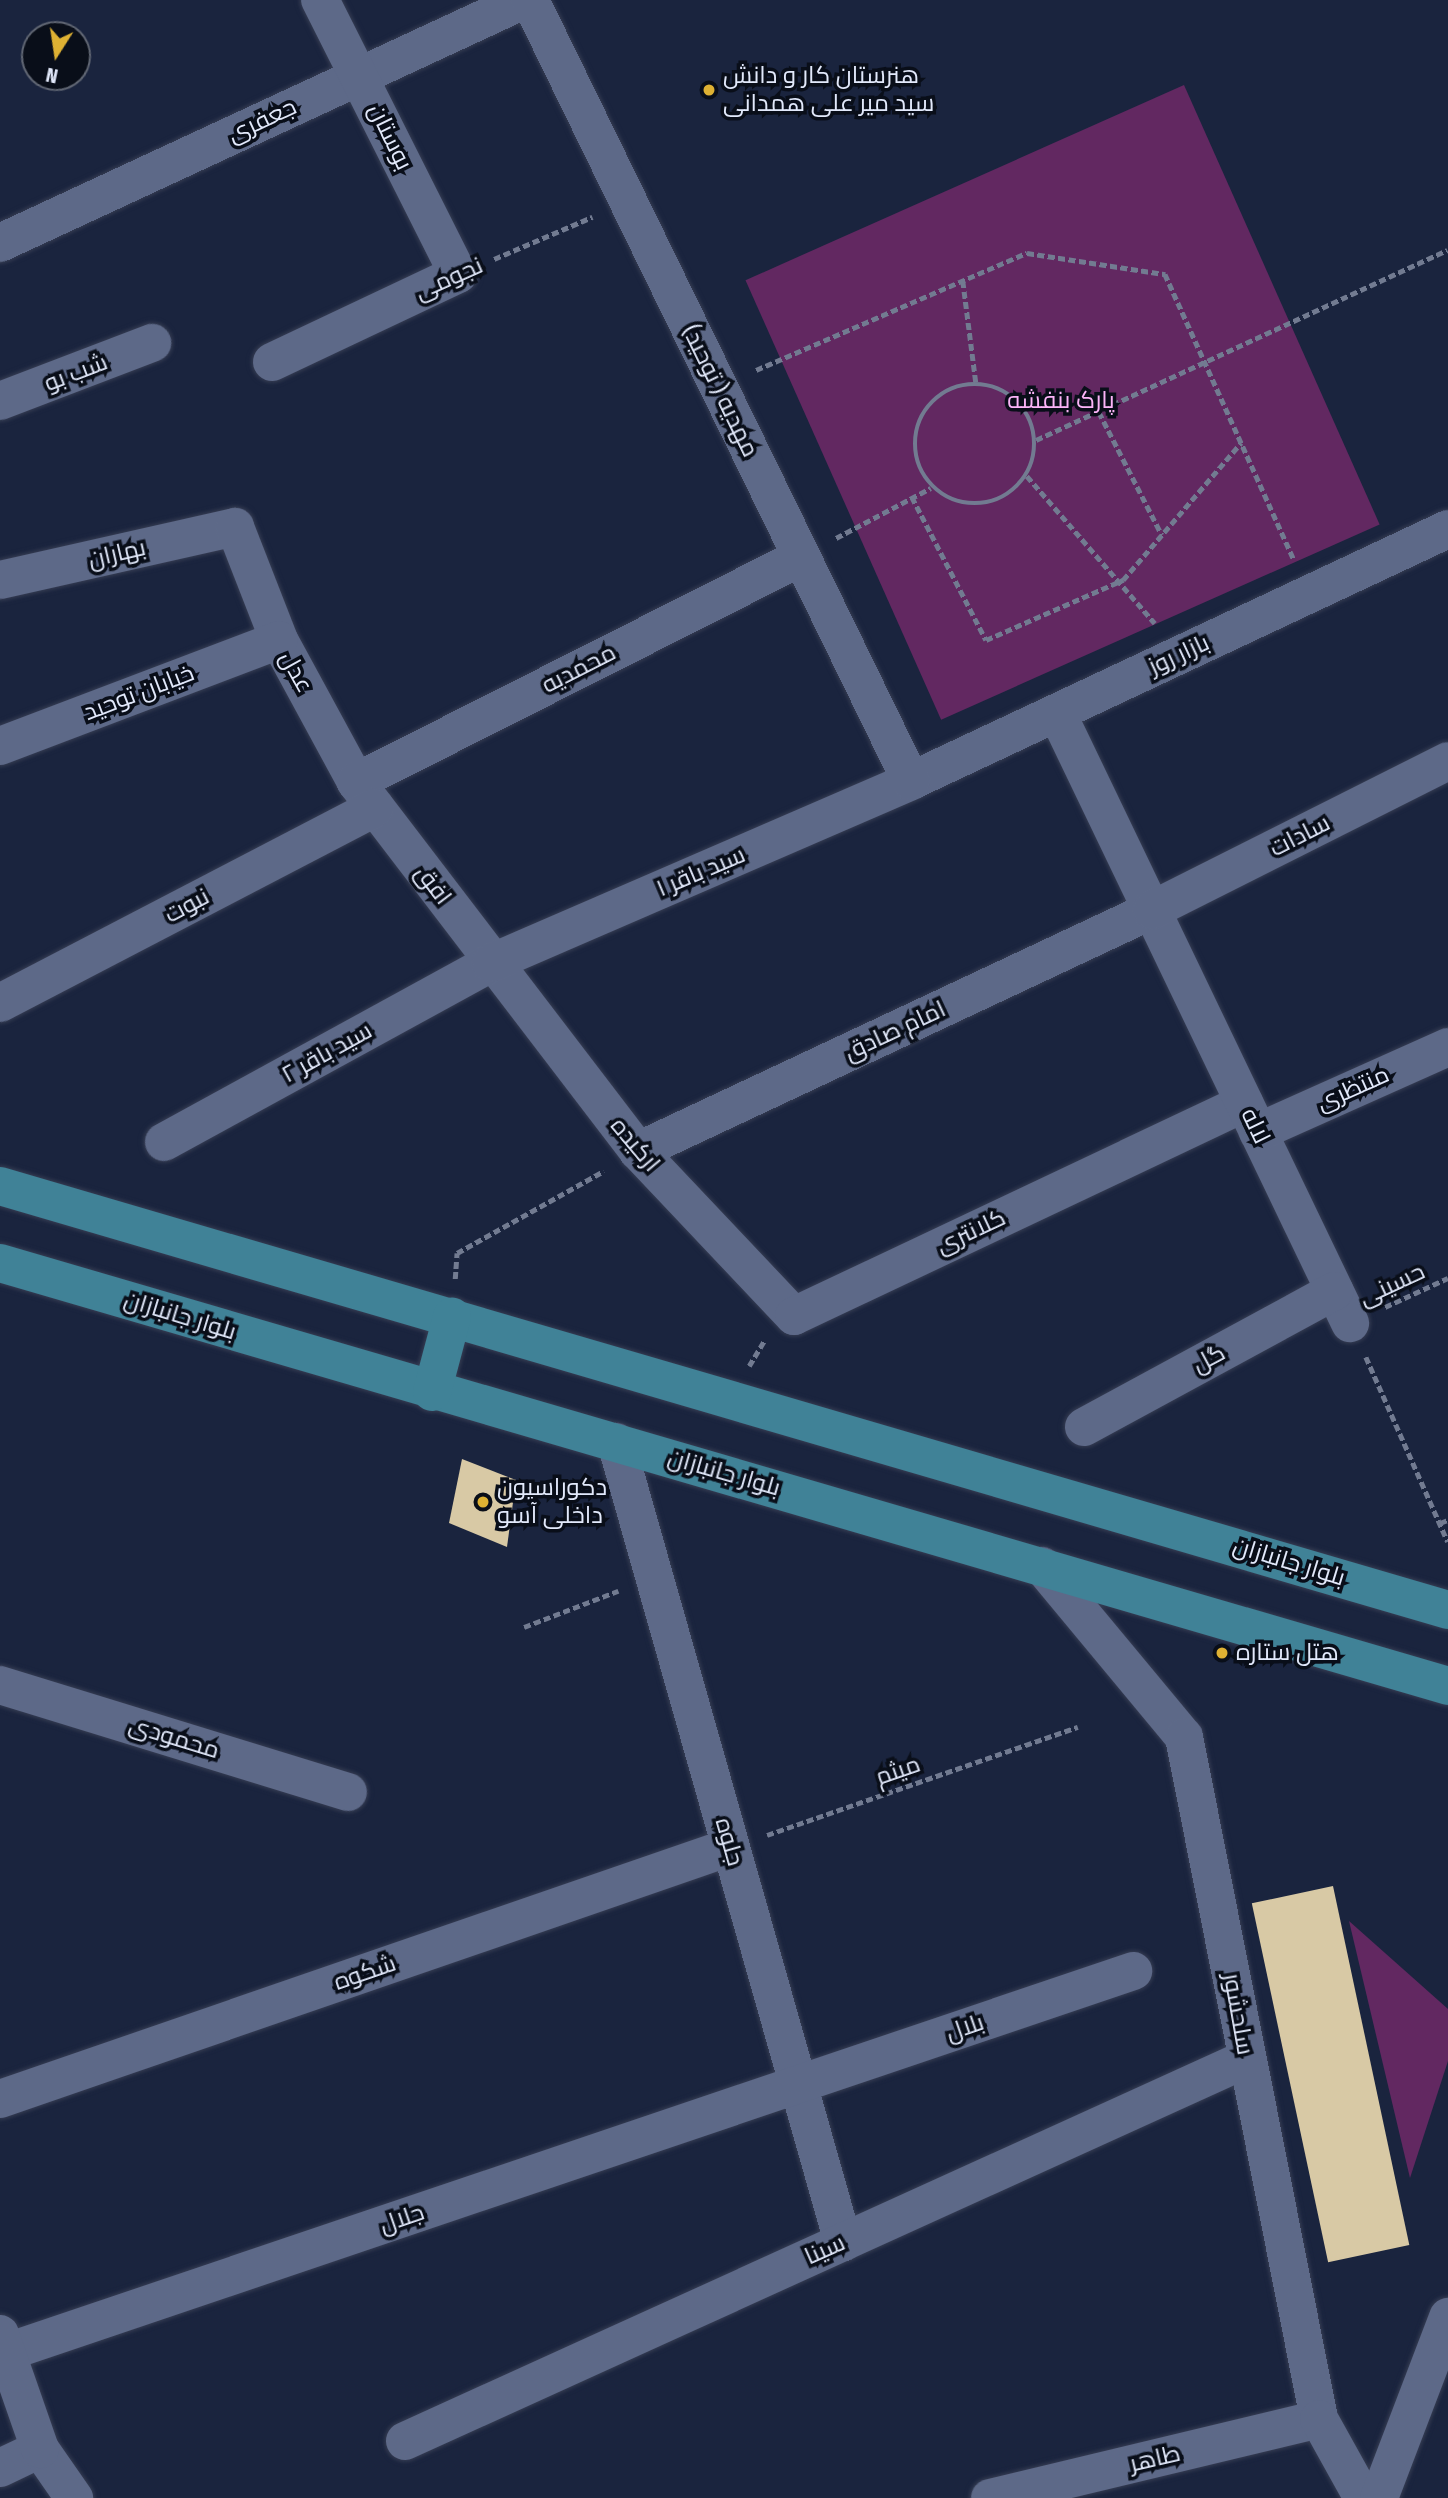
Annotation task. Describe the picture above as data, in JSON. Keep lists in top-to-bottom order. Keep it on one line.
{"streets":{"main road":["بلوار جانبازان"],"street":["جعفری","بوستان","نجومی","شب بو","مهدیه ( توحید)","بهاران","بازار روز","محمدیه","عدل","خیابان توحید","سادات","سید باقر ۱","افق","نبوت","امام صادق","سید باقر ۲","منتظری","لاله","ارکیده","کلانتری","گل","محمودی","جلوه","شکوه","سلحشور","بلال","جلال","سینا","طاهر"],"path":["حسینی","میثم"]},"crossings":[["جعفری","بوستان"],["بوستان","نجومی"],["نجومی","مهدیه ( توحید)"],["مهدیه ( توحید)","بازار روز"],["مهدیه ( توحید)","محمدیه"],["مهدیه ( توحید)","سید باقر ۱"],["بهاران","عدل"],["بازار روز","سید باقر ۱"],["بازار روز","لاله"],["محمدیه","عدل"],["محمدیه","افق"],["محمدیه","نبوت"],["عدل","خیابان توحید"],["عدل","افق"],["عدل","نبوت"],["سادات","امام صادق"],["سادات","لاله"],["سید باقر ۱","افق"],["سید باقر ۱","سید باقر ۲"],["سید باقر ۱","ارکیده"],["افق","نبوت"],["افق","سید باقر ۲"],["افق","ارکیده"],["امام صادق","لاله"],["امام صادق","ارکیده"],["سید باقر ۲","ارکیده"],["منتظری","لاله"],["منتظری","کلانتری"],["لاله","کلانتری"],["لاله","حسینی"],["لاله","گل"],["ارکیده","کلانتری"],["حسینی","گل"],["بلوار جانبازان","جلوه"],["بلوار جانبازان","سلحشور"],["میثم","جلوه"],["میثم","شکوه"],["جلوه","شکوه"],["جلوه","بلال"],["جلوه","جلال"],["جلوه","سینا"],["سلحشور","سینا"],["سلحشور","طاهر"],["بلال","جلال"]],"parks":["پارک بنفشه"],"places":["هنرستان کار و دانش سید میر علی همدانی","دکوراسیون داخلی آسو","هتل ستاره"],"north":"bottom"}
